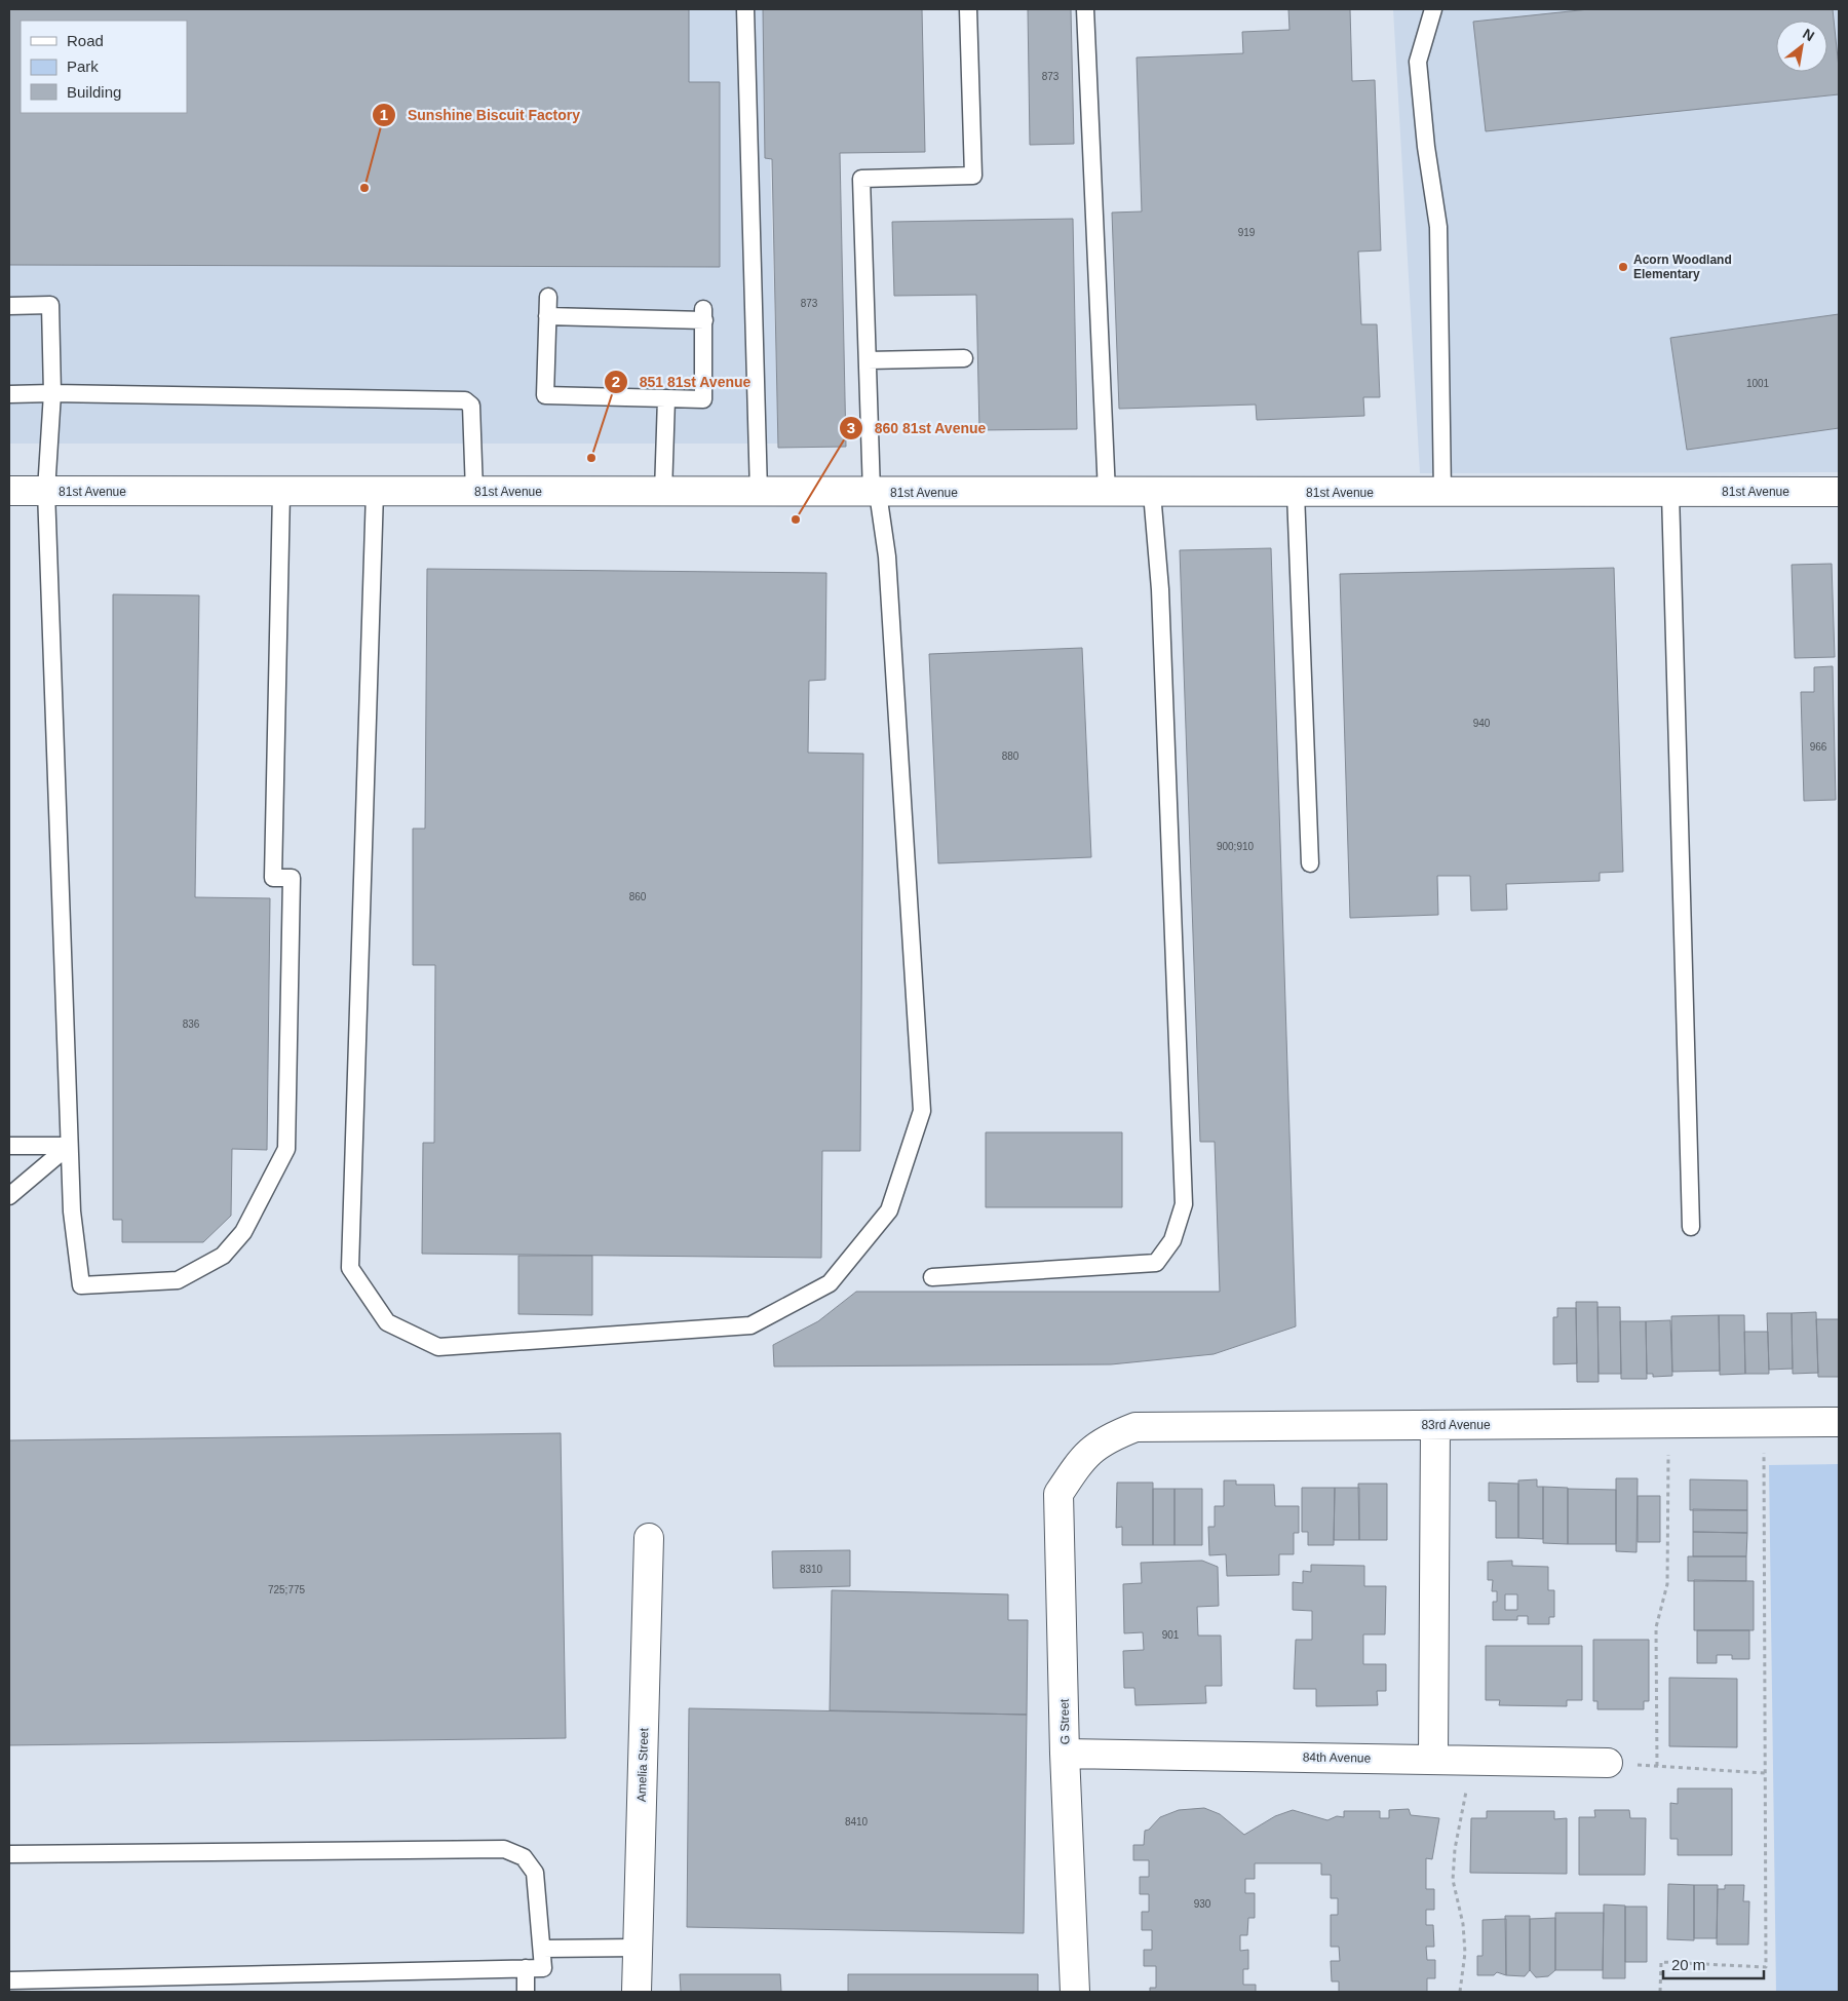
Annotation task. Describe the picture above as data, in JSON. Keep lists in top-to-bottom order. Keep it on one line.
{"streets":{"street":["81st Avenue","83rd Avenue","G Street","84th Avenue","Amelia Street"]},"crossings":[["83rd Avenue","G Street"],["G Street","84th Avenue"]],"places":["Sunshine Biscuit Factory","Acorn Woodland Elementary","851 81st Avenue","860 81st Avenue"],"house_numbers":["873","919","873","1001","940","966","880","900;910","860","836","8310","725;775","901","8410","930"],"legend":["Road","Park","Building"],"scale_bar":"20 m","north":"top right"}
